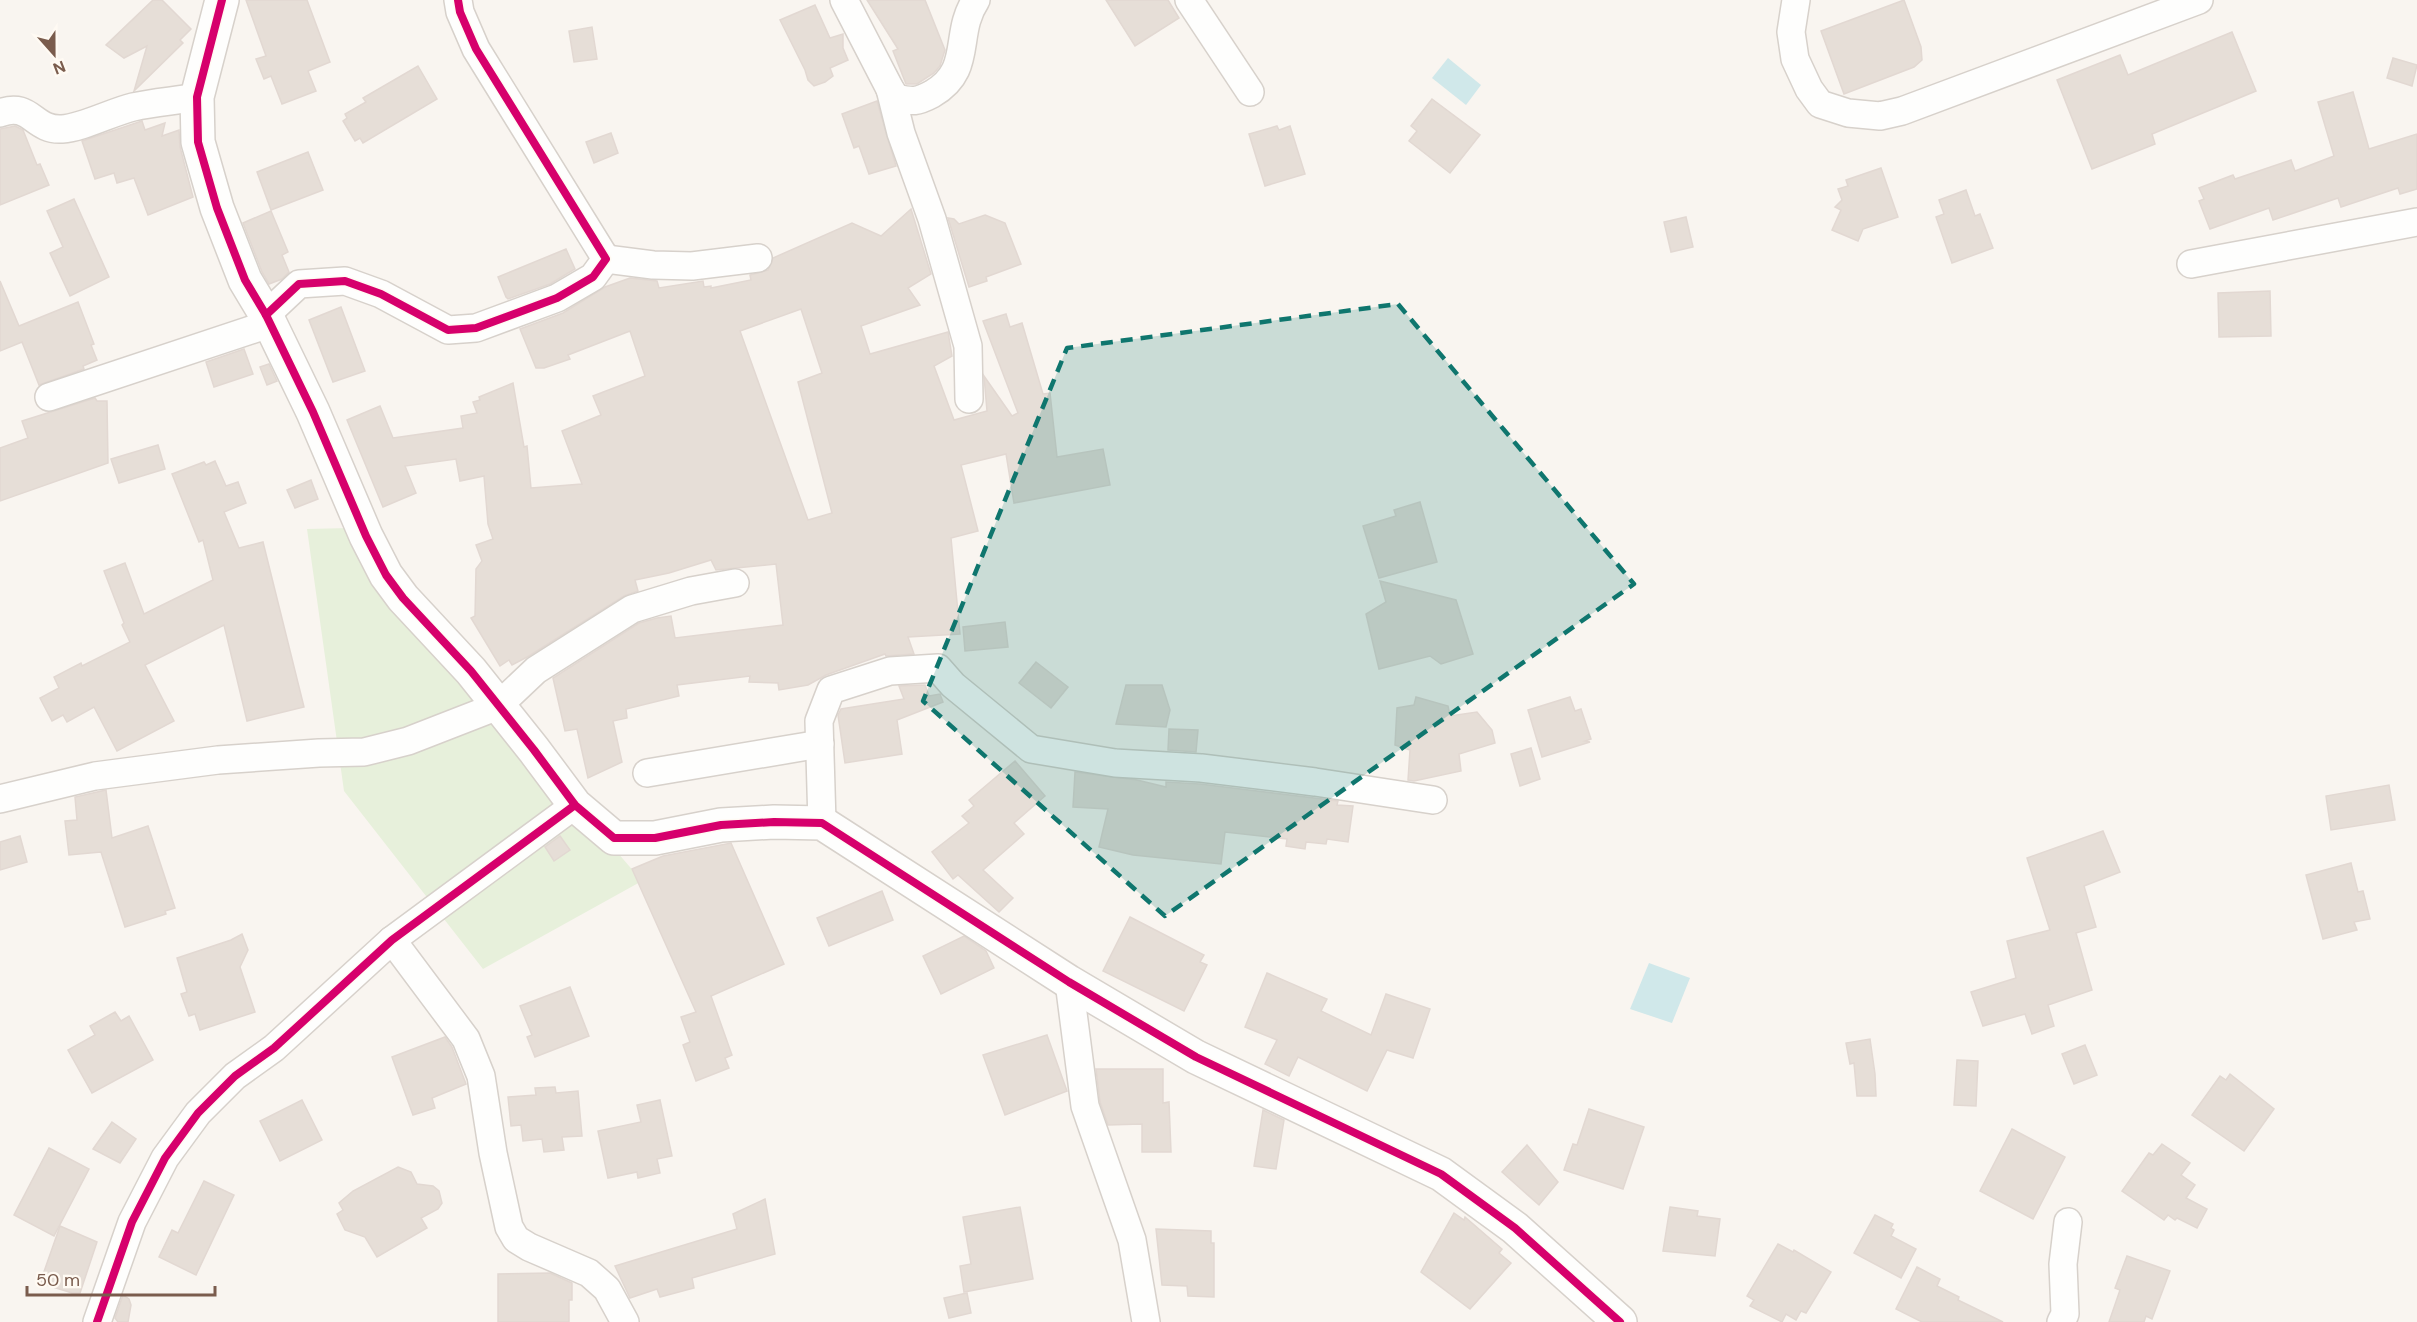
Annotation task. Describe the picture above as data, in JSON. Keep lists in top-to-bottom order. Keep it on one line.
{"scale_bar":"50 m","north":"bottom"}
